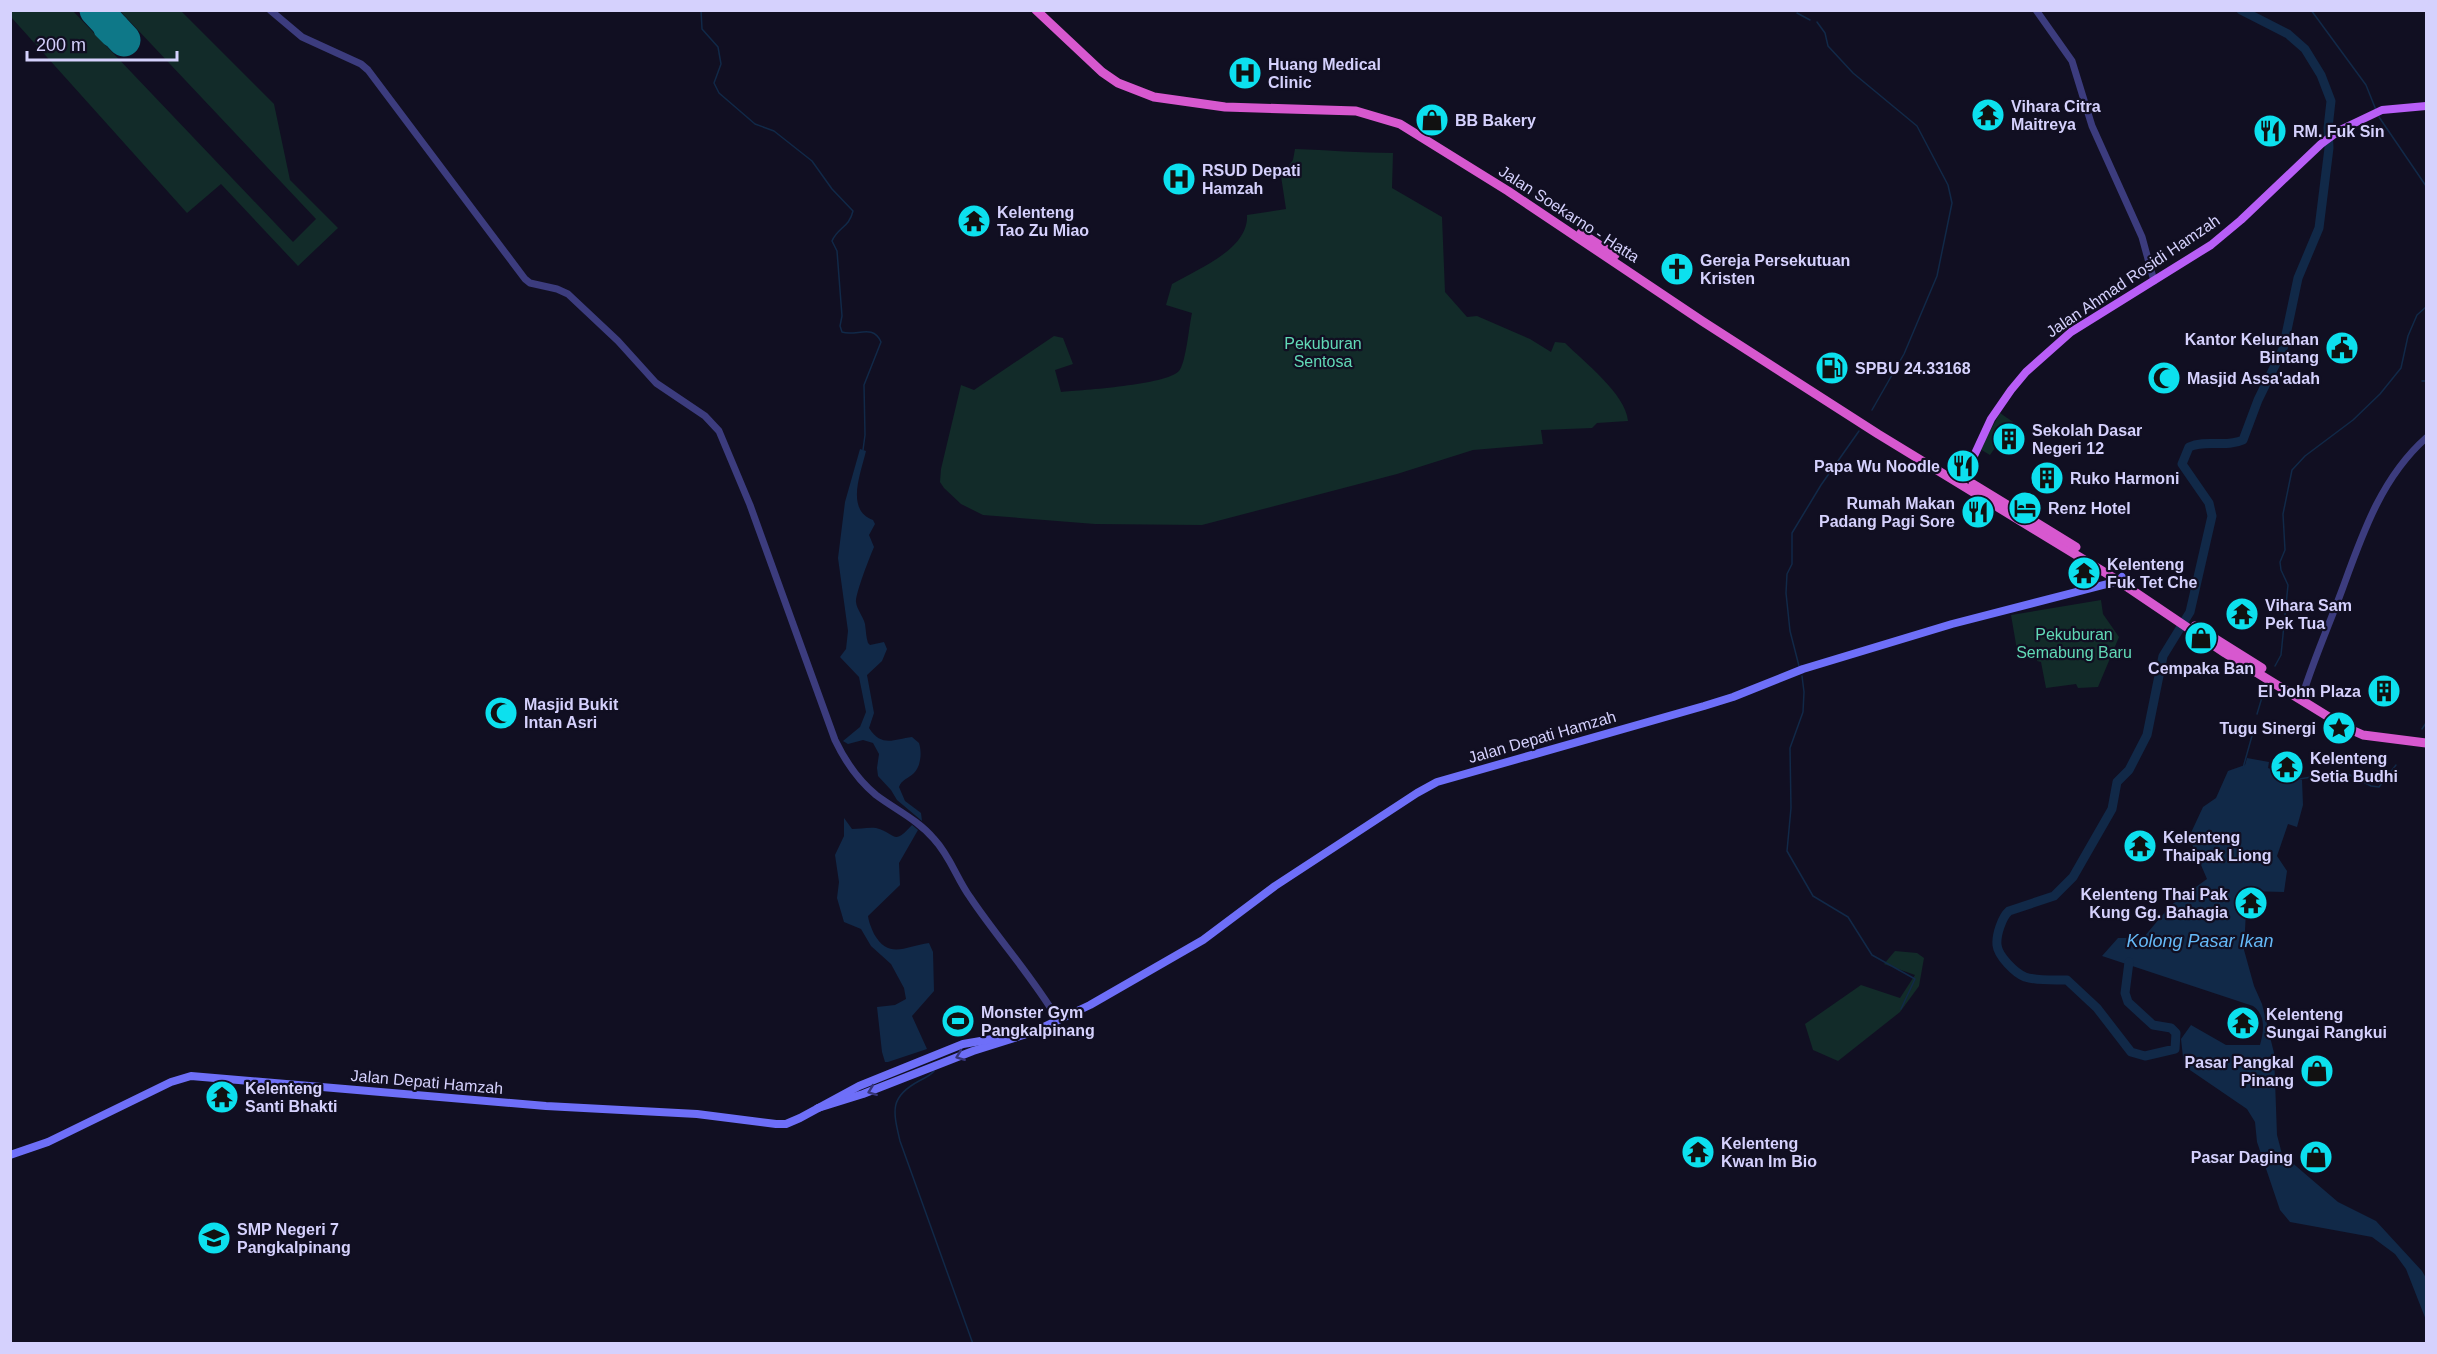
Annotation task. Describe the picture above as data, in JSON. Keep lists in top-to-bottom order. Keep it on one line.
{"streets":{"highway":["Jalan Soekarno - Hatta"],"main road":["Jalan Ahmad Rosidi Hamzah","Jalan Depati Hamzah"]},"crossings":[["Jalan Soekarno - Hatta","Jalan Ahmad Rosidi Hamzah"],["Jalan Soekarno - Hatta","Jalan Depati Hamzah"]],"water":["Kolong Pasar Ikan"],"parks":["Pekuburan Sentosa","Pekuburan Semabung Baru"],"places":{"hospital":["Huang Medical Clinic","RSUD Depati Hamzah"],"temple":["Vihara Citra Maitreya","Kelenteng Tao Zu Miao","Kelenteng Fuk Tet Che","Vihara Sam Pek Tua","Kelenteng Setia Budhi","Kelenteng Thaipak Liong","Kelenteng Thai Pak Kung Gg. Bahagia","Kelenteng Sungai Rangkui","Kelenteng Santi Bhakti","Kelenteng Kwan Im Bio"],"shop":["BB Bakery","Cempaka Ban","Pasar Pangkal Pinang","Pasar Daging"],"restaurant":["RM. Fuk Sin","Papa Wu Noodle","Rumah Makan Padang Pagi Sore"],"church":["Gereja Persekutuan Kristen"],"public building":["Kantor Kelurahan Bintang"],"fuel station":["SPBU 24.33168"],"mosque":["Masjid Assa'adah","Masjid Bukit Intan Asri"],"building":["Sekolah Dasar Negeri 12","Ruko Harmoni","El John Plaza"],"hotel":["Renz Hotel"],"place":["Tugu Sinergi"],"sports":["Monster Gym Pangkalpinang"],"school or university":["SMP Negeri 7 Pangkalpinang"]},"scale_bar":"200 m"}
